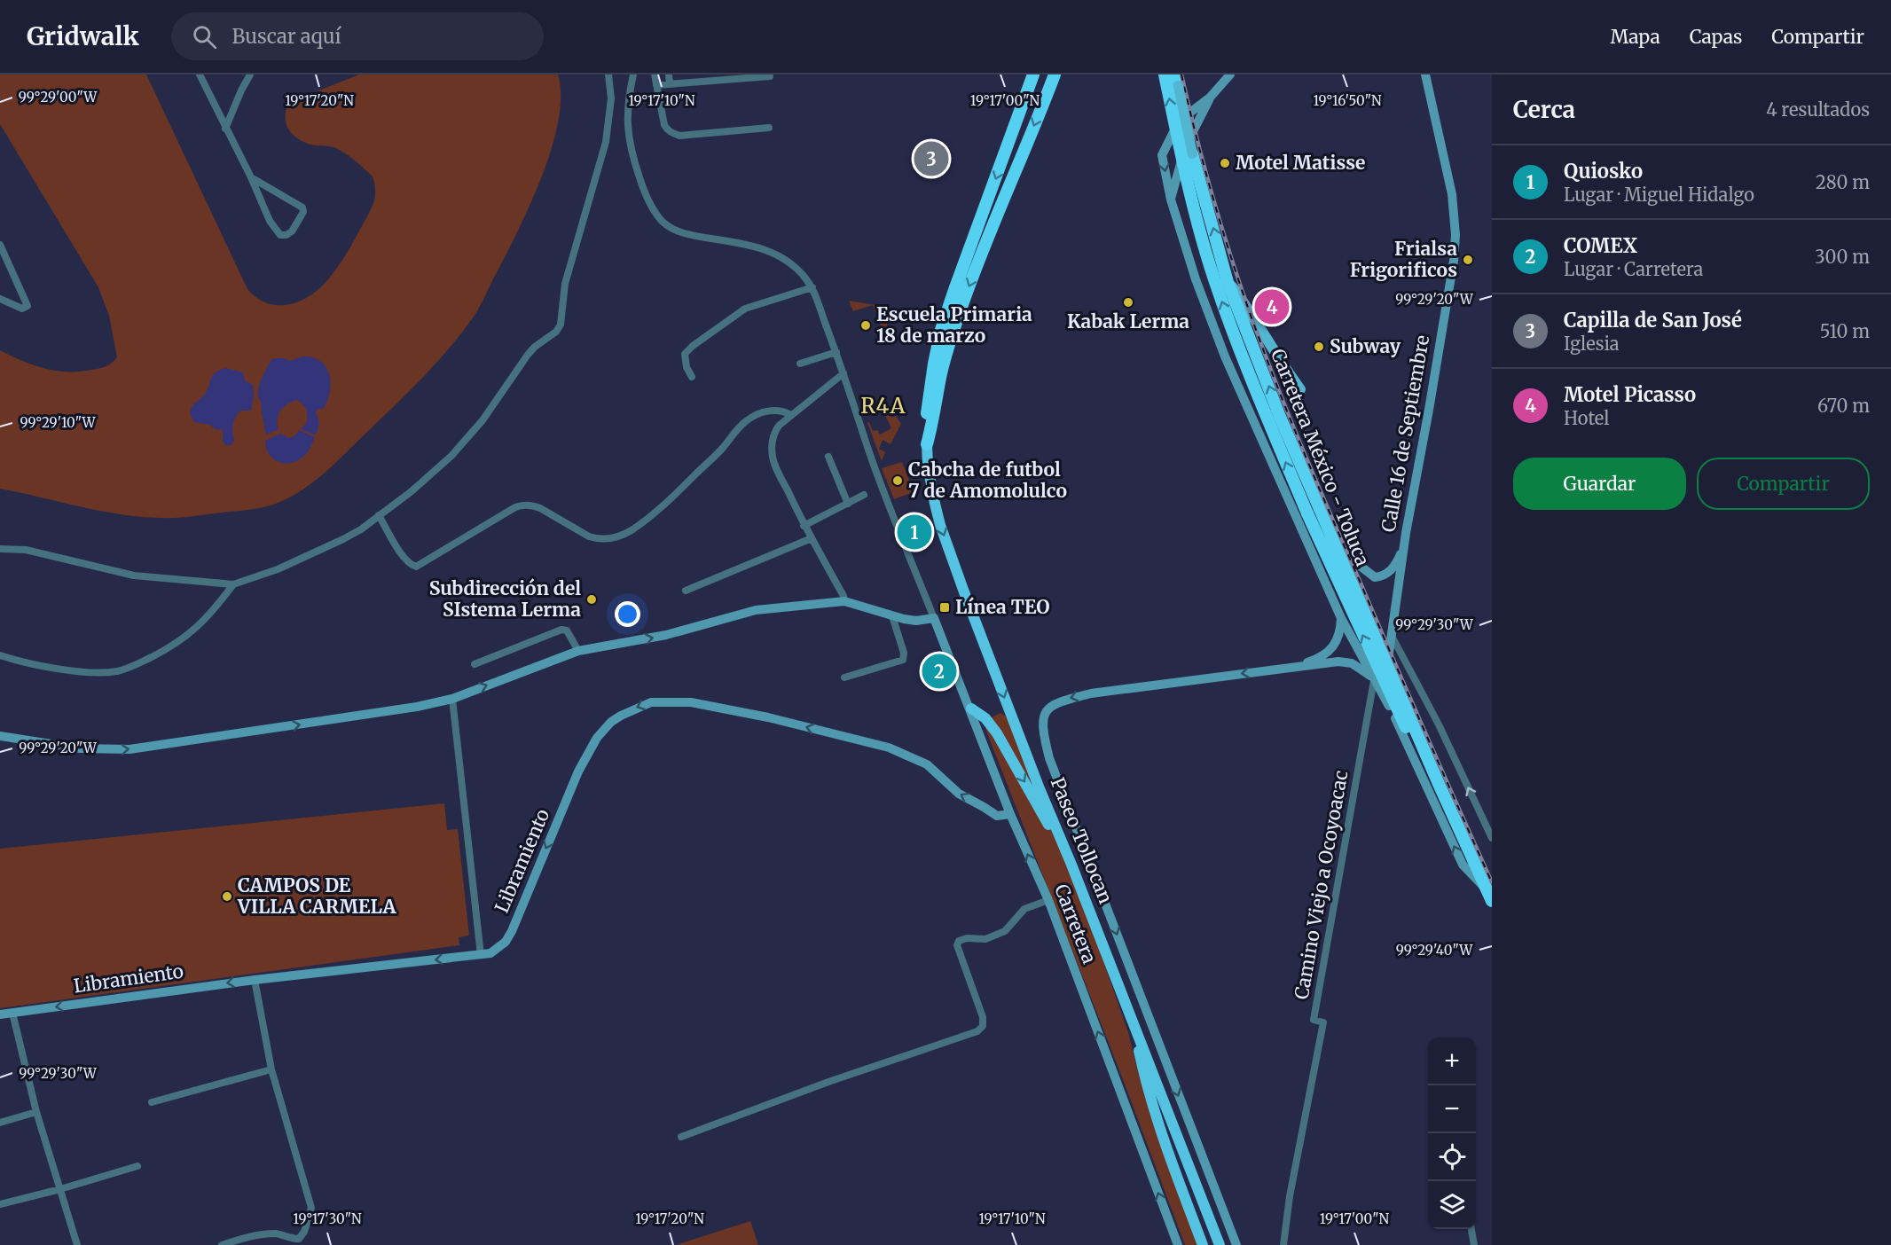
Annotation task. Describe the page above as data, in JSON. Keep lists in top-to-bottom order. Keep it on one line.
{"streets":{"highway":["Carretera México - Toluca","Paseo Tollocan"],"main road":["Calle 16 de Septiembre","Libramiento","Carretera"],"street":["Camino Viejo a Ocoyoacac"]},"crossings":[["Libramiento","Carretera"]],"one_way":["Libramiento","Carretera"],"districts":["R4A"],"places":{"other":["Motel Matisse","Frialsa Frigorificos","Kabak Lerma","Escuela Primaria 18 de marzo","Subway","Cabcha de futbol 7 de Amomolulco","Subdirección del SIstema Lerma","CAMPOS DE VILLA CARMELA"],"transit":["Línea TEO"]},"page":{"header":"Gridwalk","search":"Buscar aquí","nav":["Mapa","Capas","Compartir"],"heading":["Cerca","4 resultados"],"pins":["3","4","1","2"],"list":[{"mark":"1","name":"Quiosko","note":"Lugar · Miguel Hidalgo","value":"280 m"},{"mark":"2","name":"COMEX","note":"Lugar · Carretera","value":"300 m"},{"mark":"3","name":"Capilla de San José","note":"Iglesia","value":"510 m"},{"mark":"4","name":"Motel Picasso","note":"Hotel","value":"670 m"}],"buttons":["Guardar","Compartir"],"map_buttons":["+","−"]},"coordinates":["99°29'00\"W","19°17'20\"N","19°17'10\"N","19°17'00\"N","19°16'50\"N","99°29'20\"W","99°29'10\"W","99°29'30\"W","99°29'40\"W","19°17'30\"N"]}
